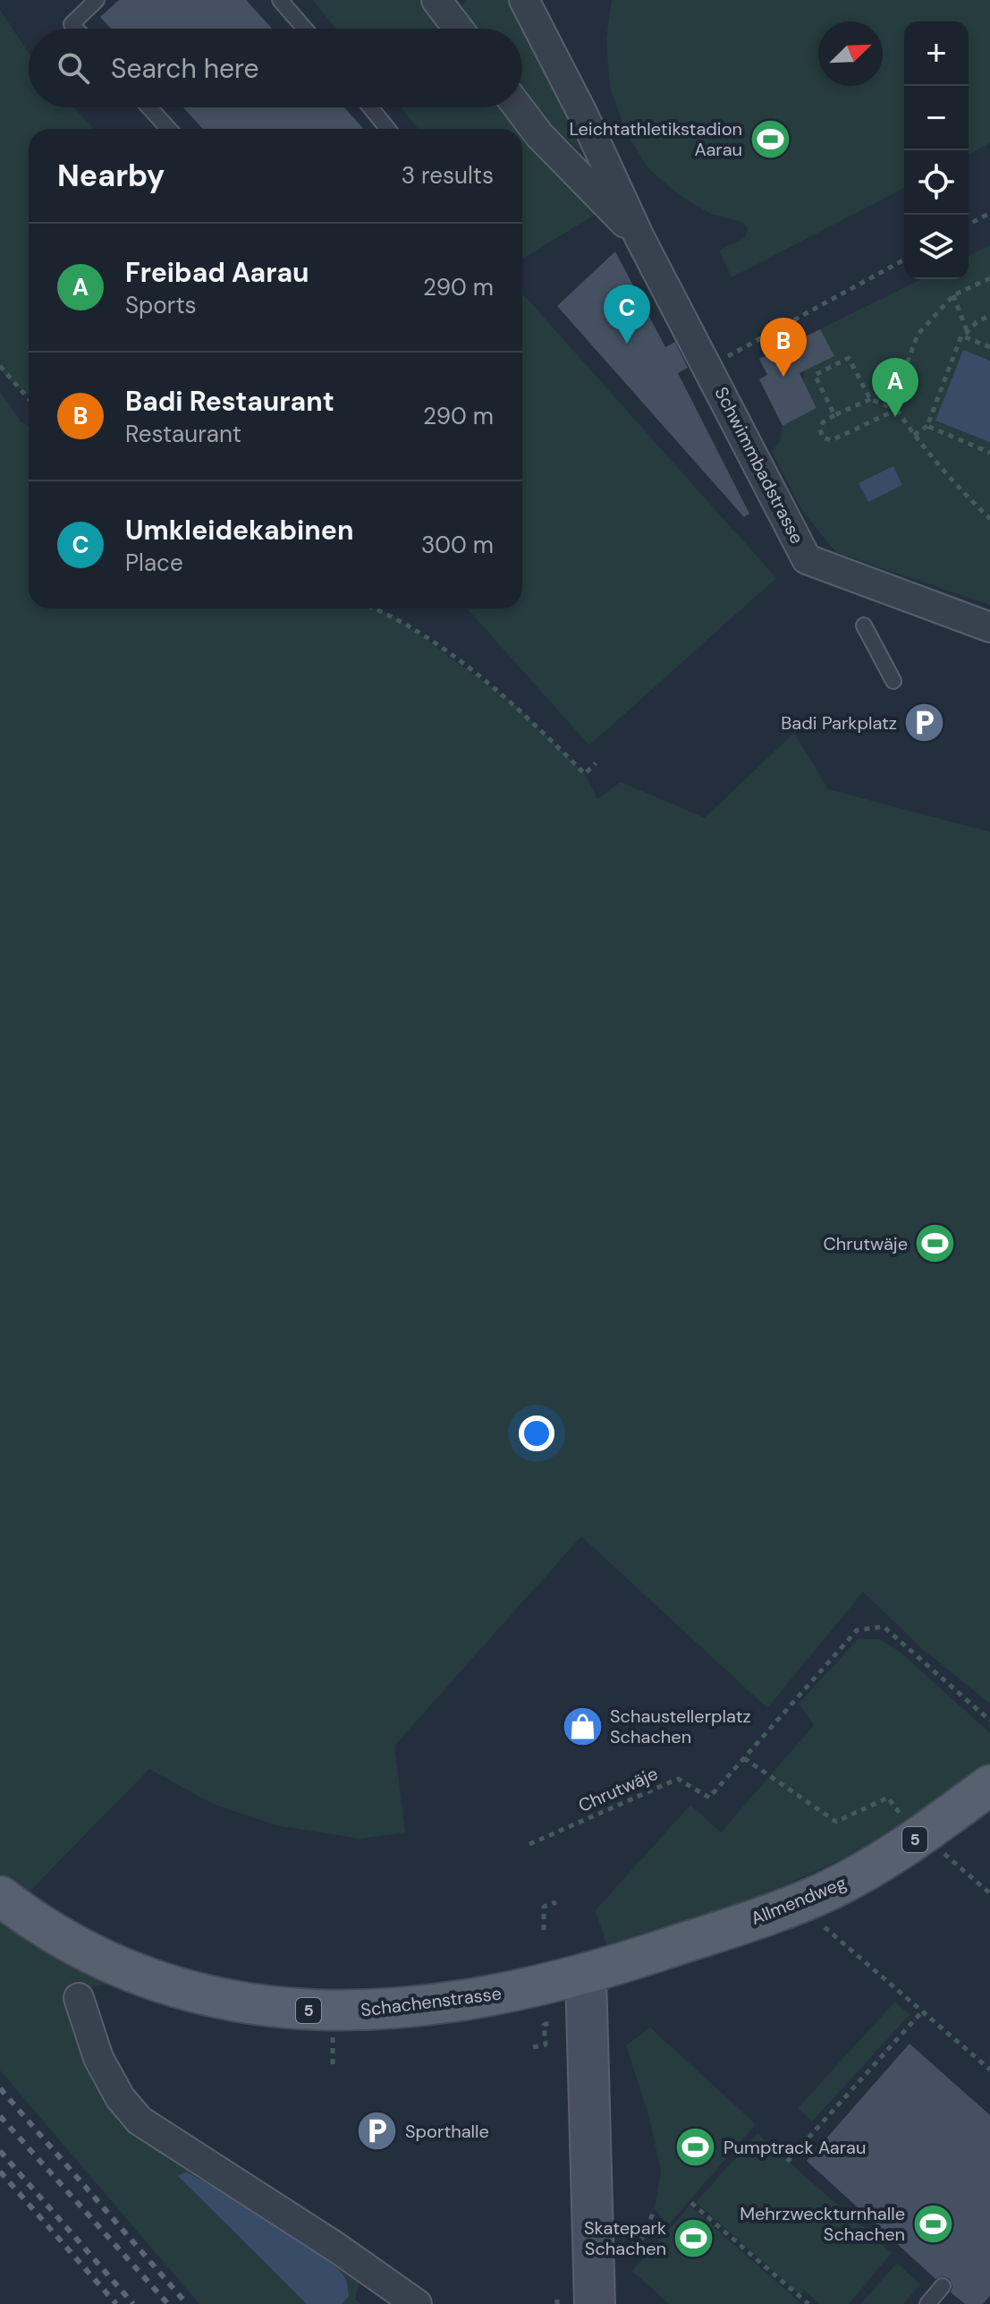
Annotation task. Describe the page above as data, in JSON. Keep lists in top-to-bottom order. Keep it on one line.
{"streets":{"main road":["5","Allmendweg","Schachenstrasse"],"street":["Schwimmbadstrasse"],"path":["Chrutwäje"]},"crossings":[["Allmendweg","Schachenstrasse"]],"places":{"sports":["Leichtathletikstadion Aarau","Chrutwäje","Pumptrack Aarau","Mehrzweckturnhalle Schachen","Skatepark Schachen"],"parking":["Badi Parkplatz","Sporthalle"],"shop":["Schaustellerplatz Schachen"]},"north":"top right","page":{"map_buttons":["+","−"],"search":"Search here","heading":["Nearby","3 results"],"list":[{"mark":"A","name":"Freibad Aarau","note":"Sports","value":"290 m"},{"mark":"B","name":"Badi Restaurant","note":"Restaurant","value":"290 m"},{"mark":"C","name":"Umkleidekabinen","note":"Place","value":"300 m"}],"pins":["C","B","A"]}}
